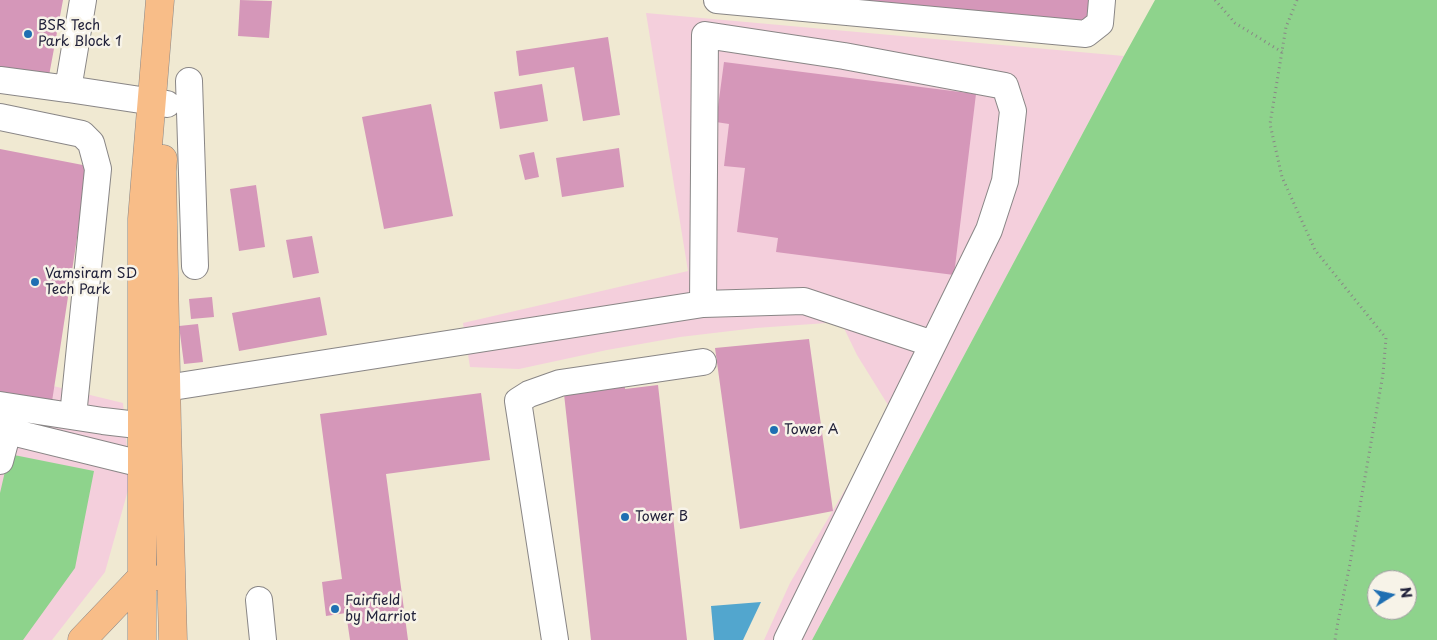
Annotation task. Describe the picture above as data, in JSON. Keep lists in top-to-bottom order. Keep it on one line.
{"places":["BSR Tech Park Block 1","Vamsiram SD Tech Park","Tower A","Tower B","Fairfield by Marriot"],"north":"right"}
